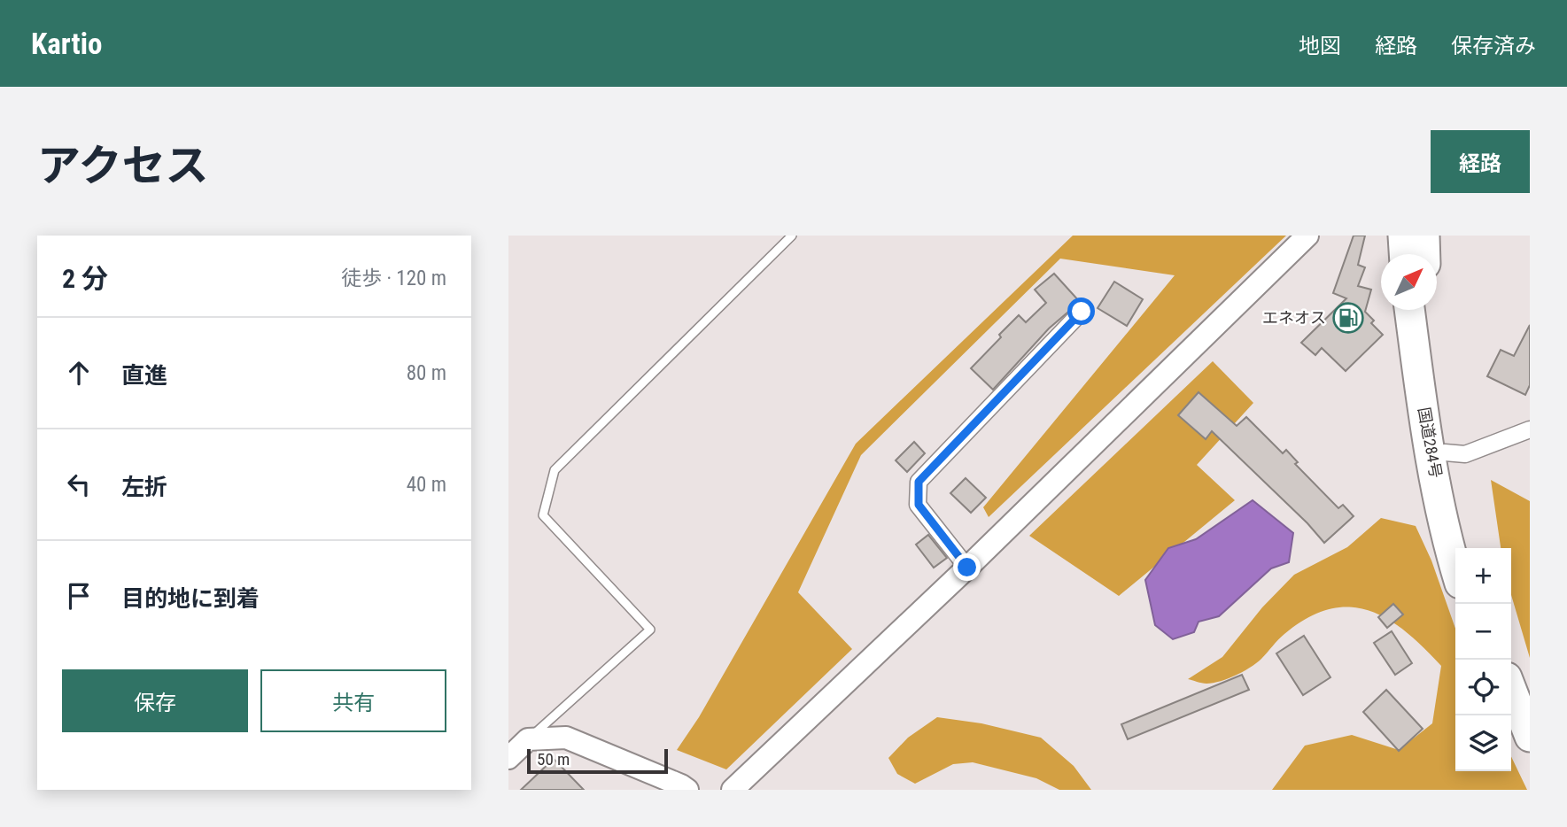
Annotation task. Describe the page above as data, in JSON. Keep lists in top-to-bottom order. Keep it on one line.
{"streets":{"highway":["国道284号"]},"places":{"fuel station":["エネオス"]},"scale_bar":"50 m","north":"top right","page":{"header":"Kartio","nav":["地図","経路","保存済み"],"title":"アクセス","buttons":["経路",["保存","共有"]],"heading":["2 分","徒歩 · 120 m"],"list":[["直進","80 m"],["左折","40 m"],"目的地に到着"],"map_buttons":["+","−"],"scale":"50 m"}}
